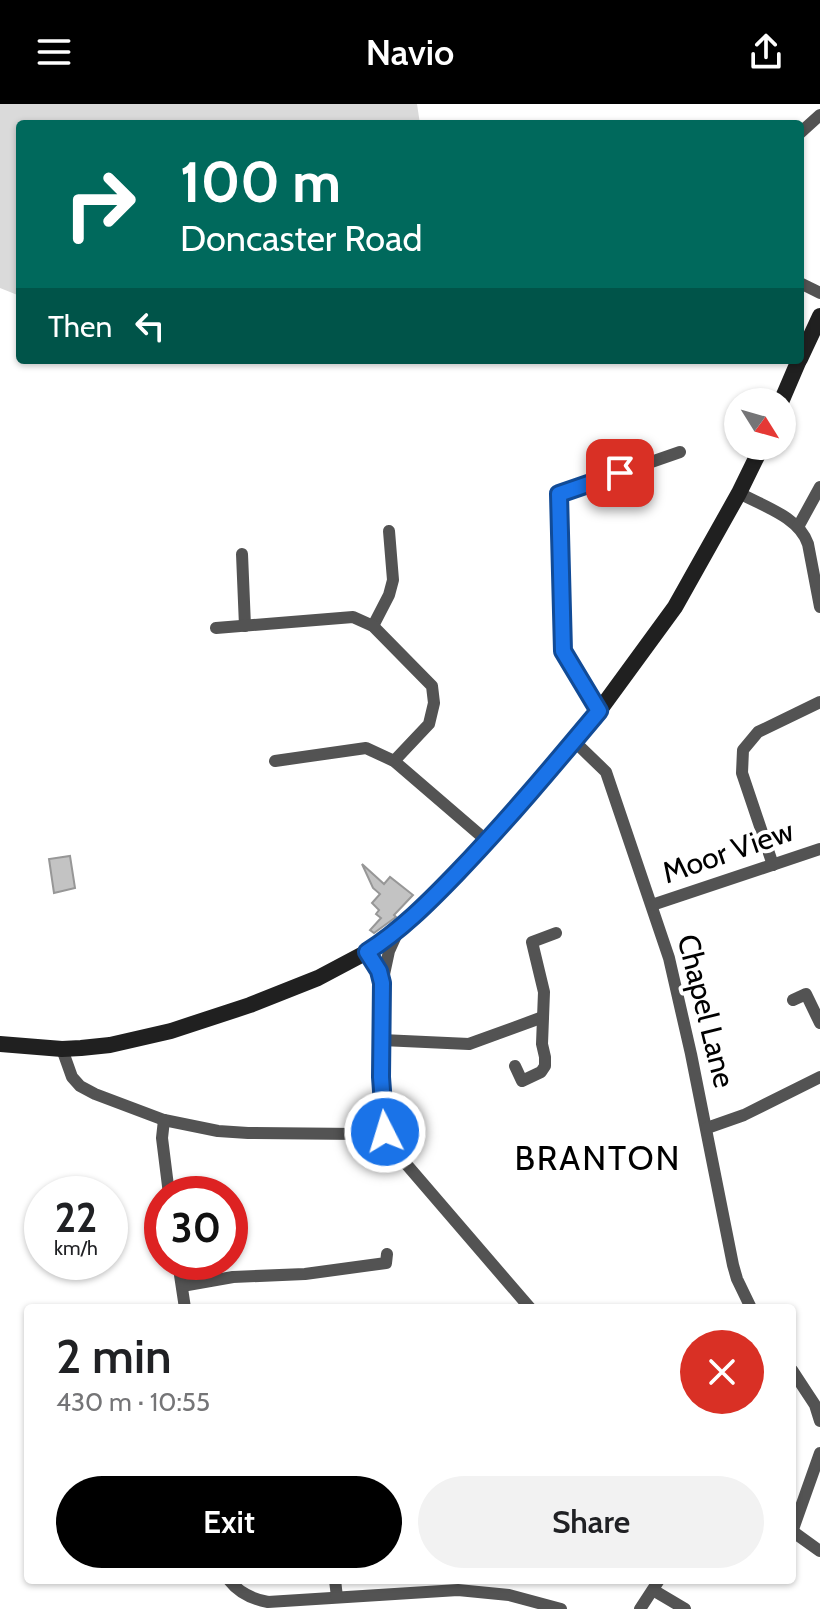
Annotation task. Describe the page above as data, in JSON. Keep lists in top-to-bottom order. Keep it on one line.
{"streets":{"street":["Moor View","Chapel Lane"]},"crossings":[["Moor View","Chapel Lane"]],"districts":["BRANTON"],"north":"bottom right","page":{"header":"Navio","turn":["100 m","Doncaster Road"],"then":"Then","speed":"22 km/h","limit":"30","heading":["2 min","430 m · 10:55"],"buttons":["Exit","Share"]}}
